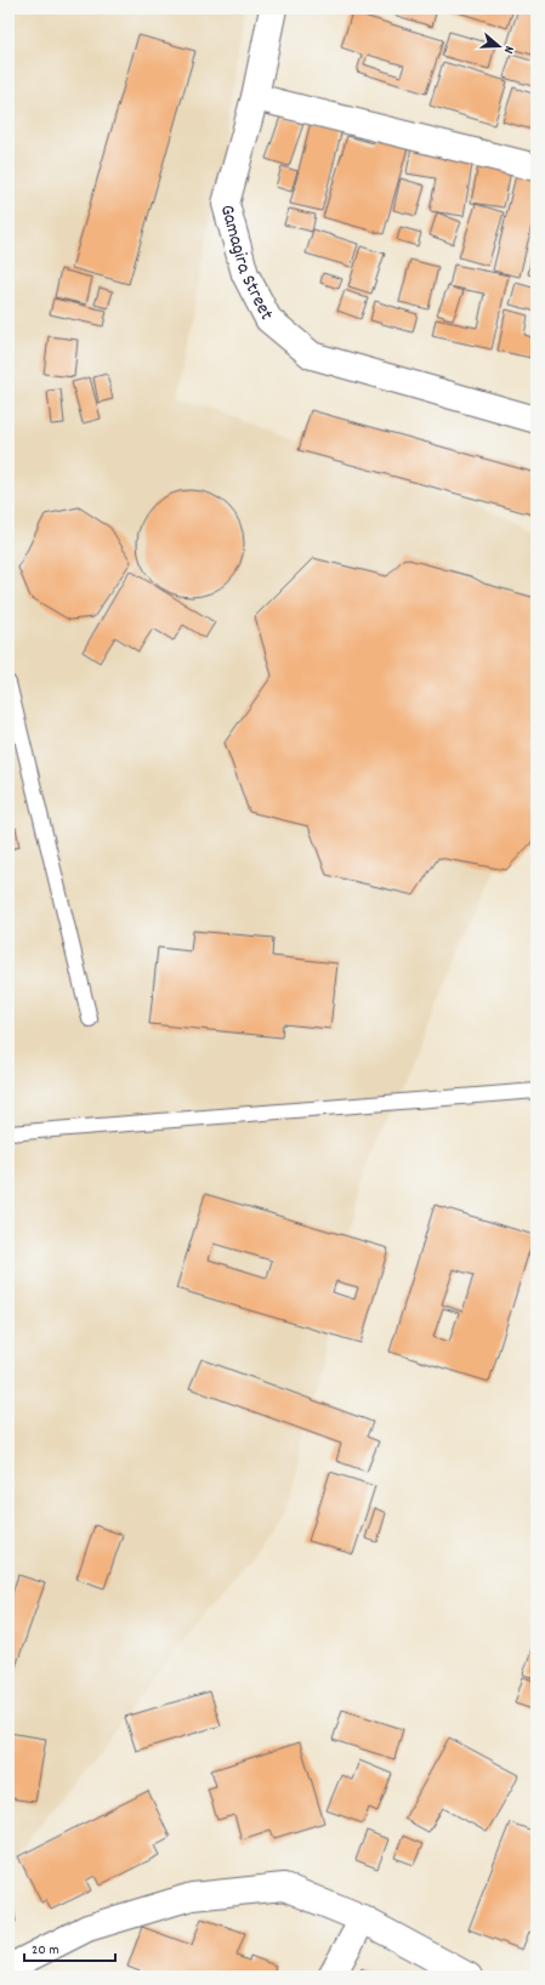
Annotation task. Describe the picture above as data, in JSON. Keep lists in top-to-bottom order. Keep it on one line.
{"streets":{"street":["Gamagira Street"]},"scale_bar":"20 m","north":"right"}
